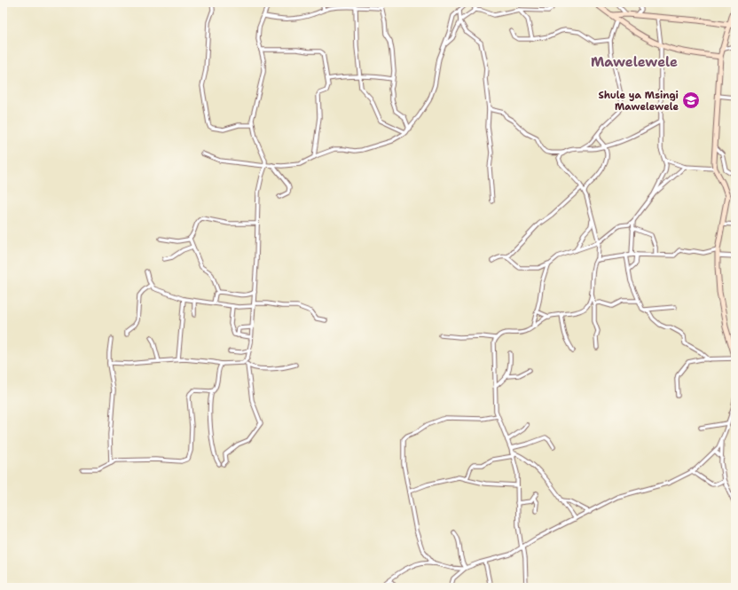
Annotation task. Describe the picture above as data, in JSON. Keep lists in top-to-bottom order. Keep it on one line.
{"districts":["Mawelewele"],"places":{"school or university":["Shule ya Msingi Mawelewele"]}}
